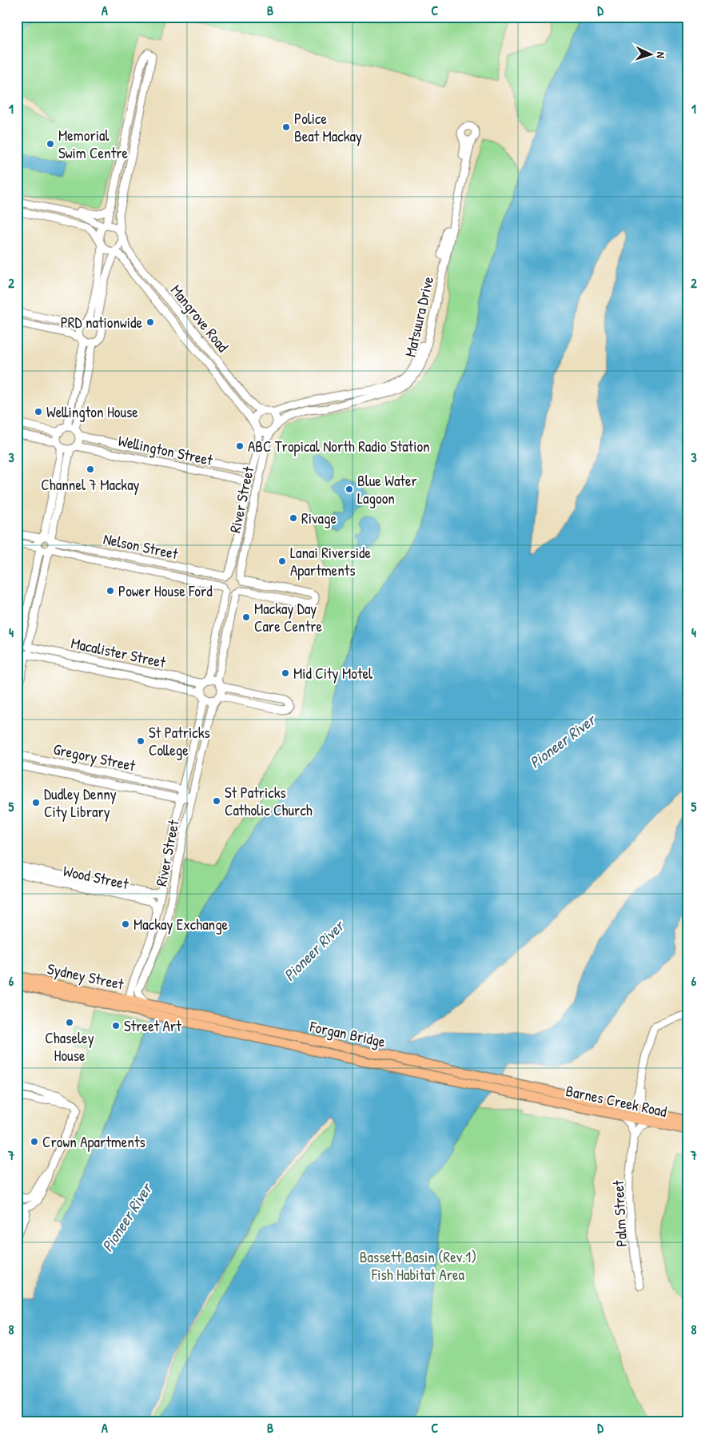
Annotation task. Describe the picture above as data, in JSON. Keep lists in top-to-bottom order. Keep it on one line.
{"streets":{"main road":["Sydney Street","Forgan Bridge","Barnes Creek Road"],"street":["Matsuura Drive","Mangrove Road","Wellington Street","River Street","Nelson Street","Macalister Street","Gregory Street","Wood Street","Palm Street"]},"crossings":[["Matsuura Drive","Mangrove Road"],["Matsuura Drive","River Street"],["Mangrove Road","River Street"],["Wellington Street","River Street"],["River Street","Nelson Street"],["River Street","Macalister Street"],["River Street","Gregory Street"],["River Street","Wood Street"],["River Street","Sydney Street"],["River Street","Forgan Bridge"],["Sydney Street","Forgan Bridge"],["Forgan Bridge","Barnes Creek Road"],["Barnes Creek Road","Palm Street"]],"water":["Pioneer River"],"parks":["Bassett Basin (Rev.1) Fish Habitat Area"],"places":["Police Beat Mackay","Memorial Swim Centre","PRD nationwide","Wellington House","ABC Tropical North Radio Station","Channel 7 Mackay","Blue Water Lagoon","Rivage","Lanai Riverside Apartments","Power House Ford","Mackay Day Care Centre","Mid City Motel","St Patricks College","St Patricks Catholic Church","Dudley Denny City Library","Mackay Exchange","Chaseley House","Street Art","Crown Apartments"],"north":"right","grid":{"columns":["A","B","C","D"],"rows":["1","2","3","4","5","6","7","8"]}}
